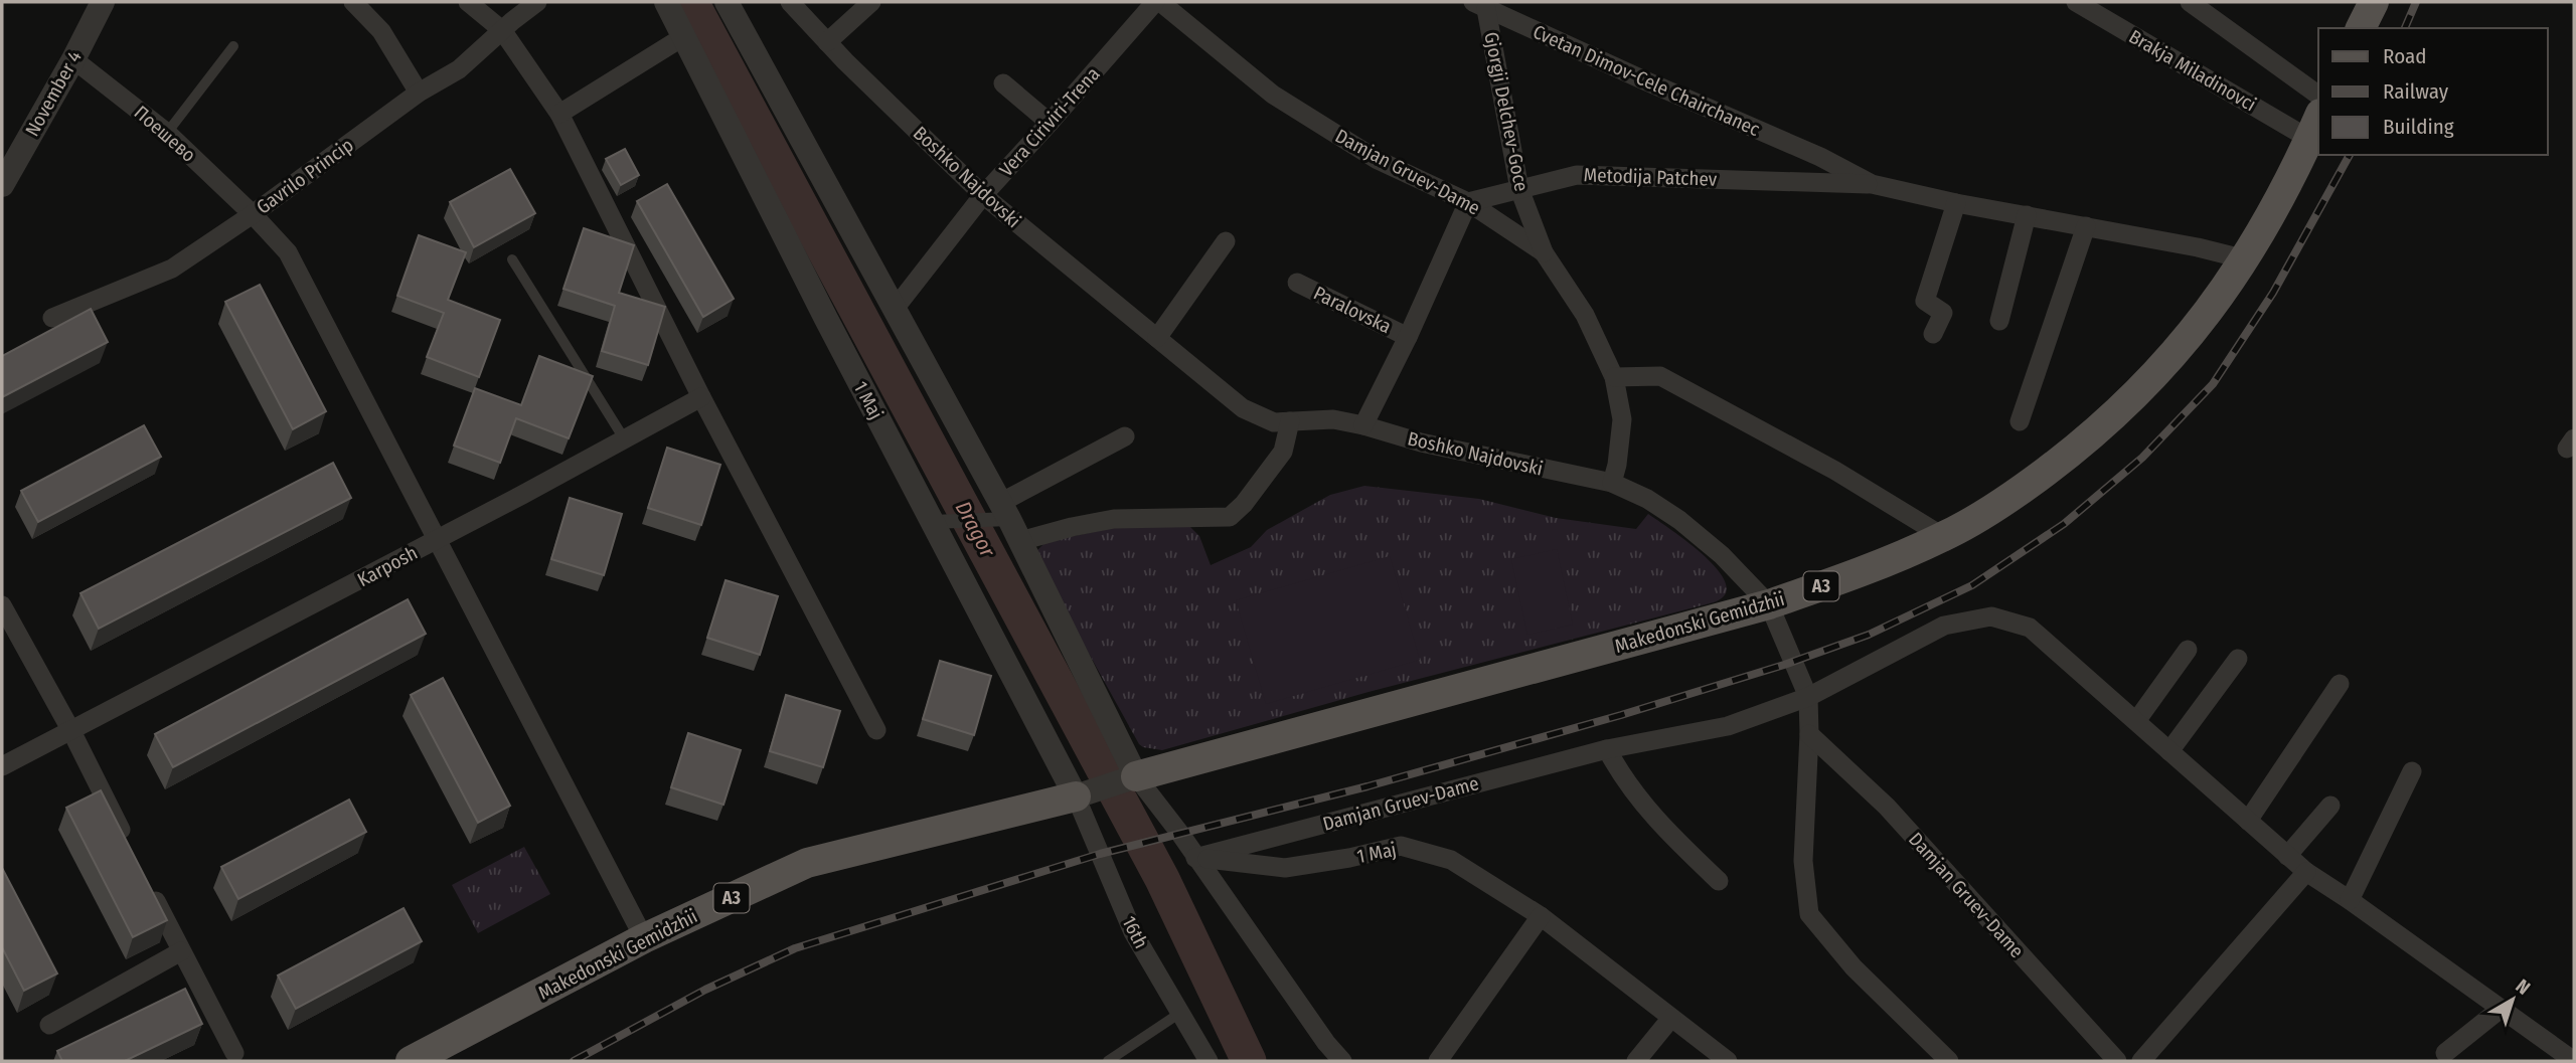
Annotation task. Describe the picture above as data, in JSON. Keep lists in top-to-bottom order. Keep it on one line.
{"streets":{"main road":["A3","Makedonski Gemidzhii"],"street":["Brakja Miladinovci","Cvetan Dimov-Cele Chairchanec","November 4","Gjorgji Delchev-Goce","Vera Ciriviri-Trena","Поешево","Damjan Gruev-Dame","Gavrilo Princip","Boshko Najdovski","Metodija Patchev","Paralovska","1 Maj","Karposh","16th"]},"crossings":[["Brakja Miladinovci","Makedonski Gemidzhii"],["Cvetan Dimov-Cele Chairchanec","Gjorgji Delchev-Goce"],["Cvetan Dimov-Cele Chairchanec","Metodija Patchev"],["Cvetan Dimov-Cele Chairchanec","Makedonski Gemidzhii"],["November 4","Поешево"],["Gjorgji Delchev-Goce","Damjan Gruev-Dame"],["Gjorgji Delchev-Goce","Metodija Patchev"],["Vera Ciriviri-Trena","Damjan Gruev-Dame"],["Vera Ciriviri-Trena","Boshko Najdovski"],["Поешево","Gavrilo Princip"],["Поешево","Karposh"],["Поешево","Makedonski Gemidzhii"],["Damjan Gruev-Dame","Boshko Najdovski"],["Damjan Gruev-Dame","Metodija Patchev"],["Damjan Gruev-Dame","1 Maj"],["1 Maj","A3"],["1 Maj","Makedonski Gemidzhii"],["1 Maj","16th"],["A3","Makedonski Gemidzhii"],["A3","16th"],["Makedonski Gemidzhii","16th"]],"water":["Dragor"],"legend":["Road","Railway","Building"],"north":"top right"}
